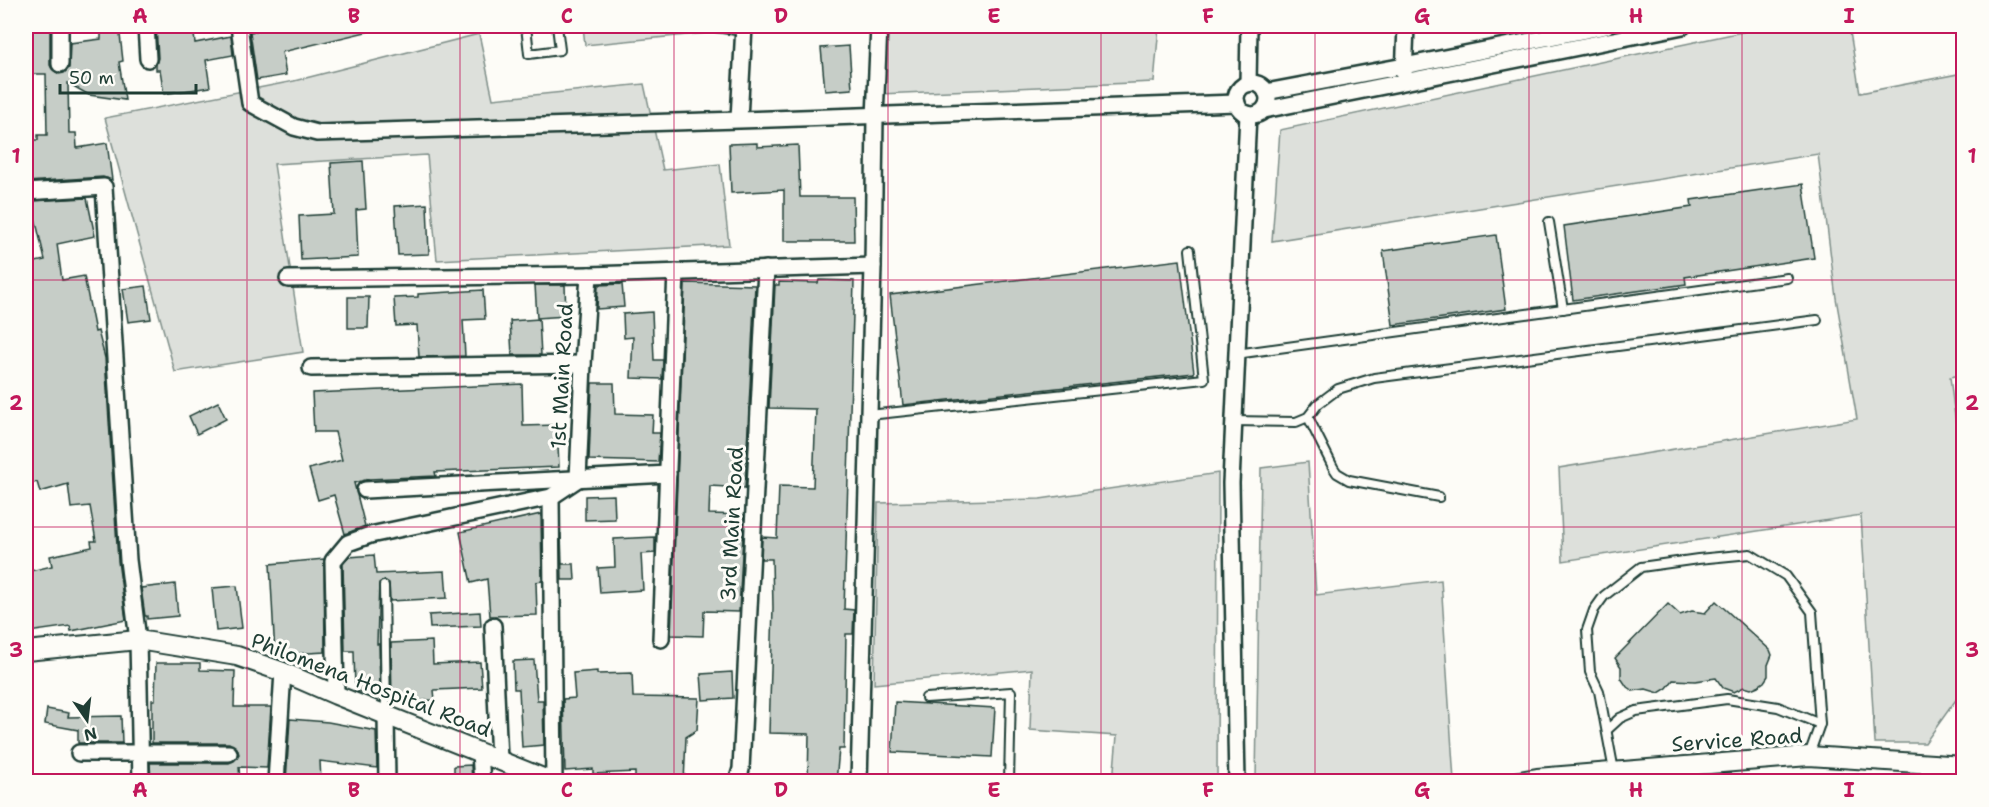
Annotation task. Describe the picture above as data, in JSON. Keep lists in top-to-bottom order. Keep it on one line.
{"streets":{"street":["1st Main Road","3rd Main Road","Philomena Hospital Road","Service Road"]},"scale_bar":"50 m","north":"bottom","grid":{"columns":["A","B","C","D","E","F","G","H","I"],"rows":["1","2","3"]}}
